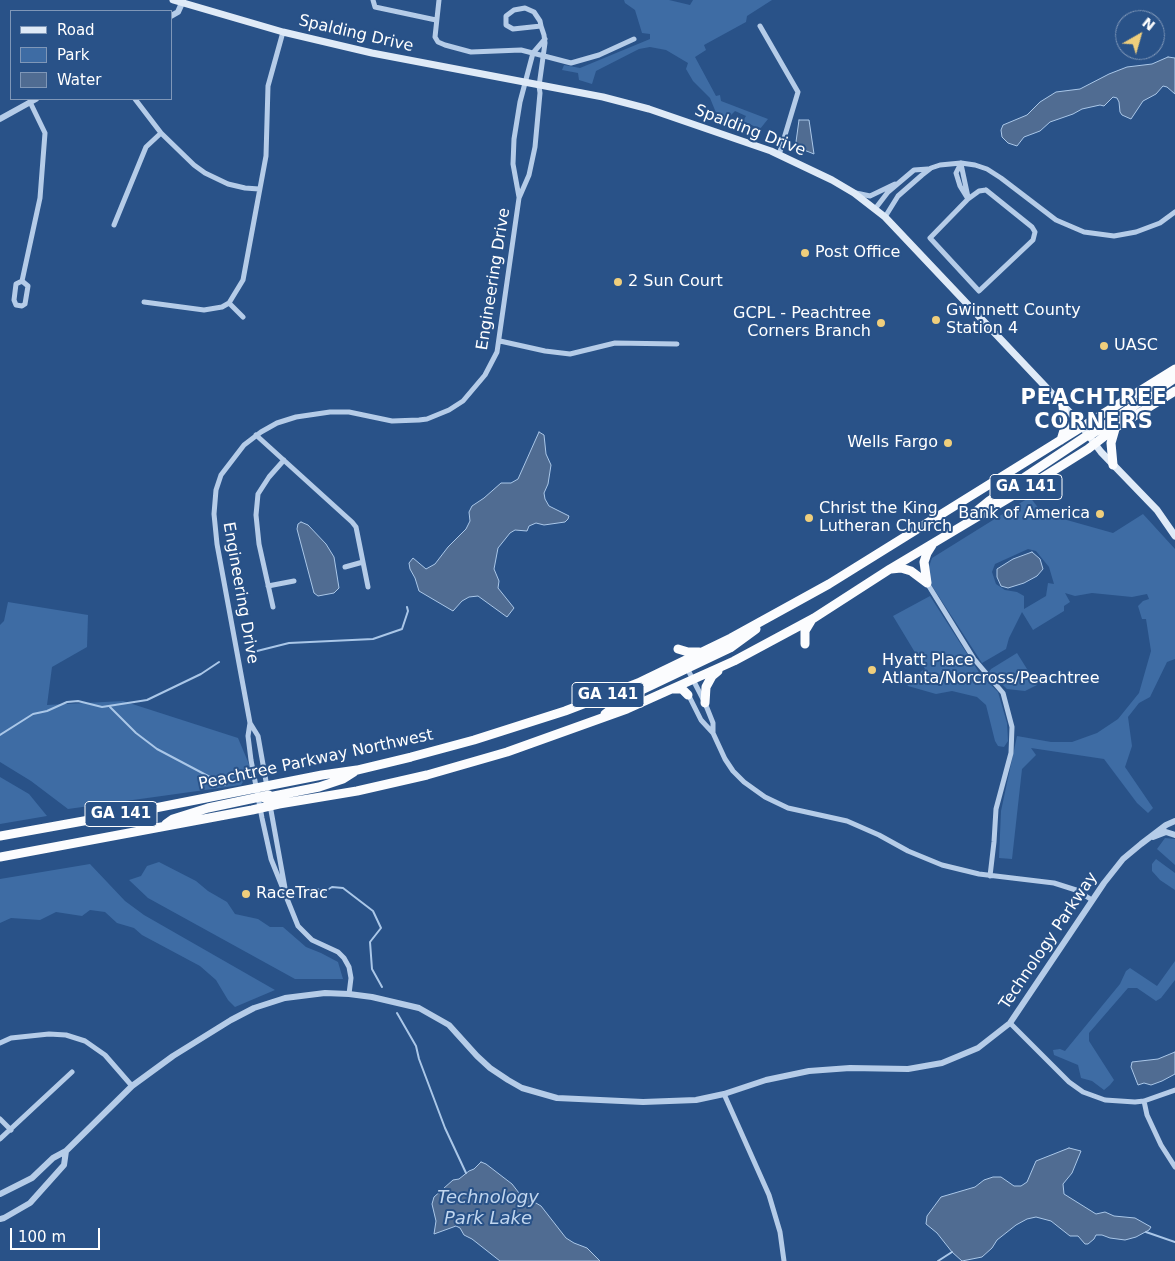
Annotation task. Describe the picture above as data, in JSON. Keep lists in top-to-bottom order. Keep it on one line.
{"streets":{"highway":["GA 141","Peachtree Parkway Northwest"],"main road":["Spalding Drive"],"street":["Engineering Drive","Technology Parkway"]},"crossings":[["Spalding Drive","Engineering Drive"],["Spalding Drive","GA 141"],["Spalding Drive","Peachtree Parkway Northwest"],["Engineering Drive","GA 141"],["Engineering Drive","Peachtree Parkway Northwest"],["Engineering Drive","Technology Parkway"]],"districts":["PEACHTREE CORNERS"],"water":["Technology Park Lake"],"places":["Post Office","2 Sun Court","Gwinnett County Station 4","GCPL - Peachtree Corners Branch","UASC","Wells Fargo","Bank of America","Christ the King Lutheran Church","Hyatt Place Atlanta/Norcross/Peachtree","RaceTrac"],"legend":["Road","Park","Water"],"scale_bar":"100 m","north":"top right"}
